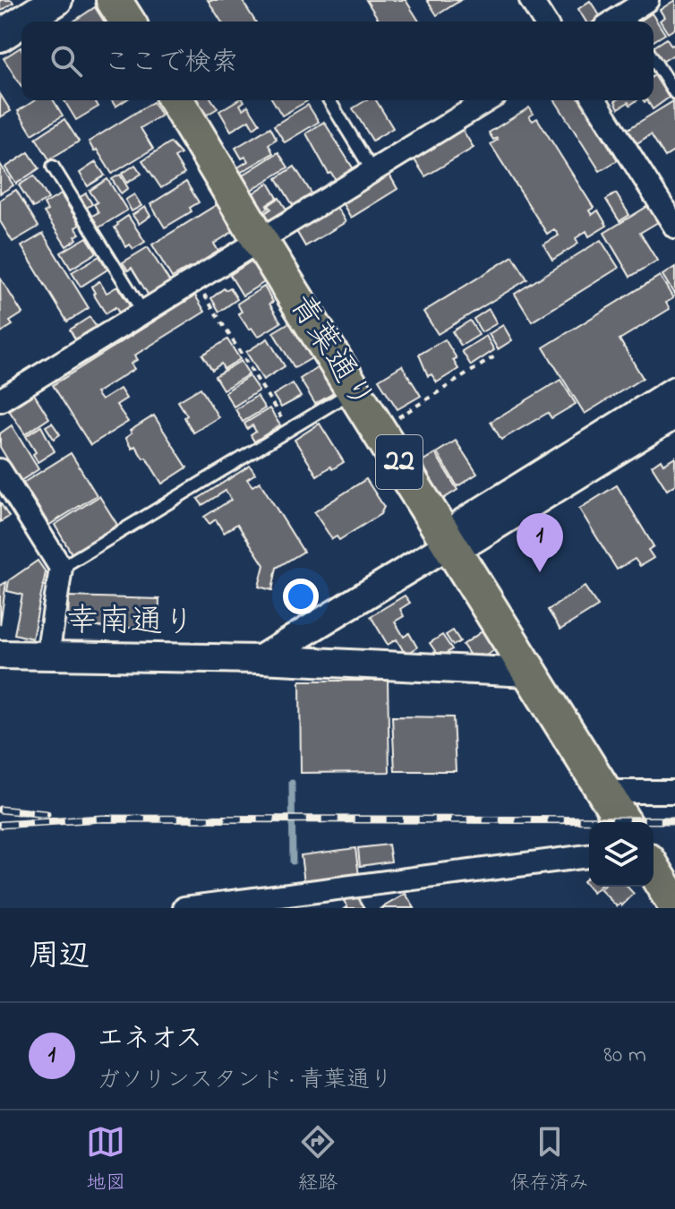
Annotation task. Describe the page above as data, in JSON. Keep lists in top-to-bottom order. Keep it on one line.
{"streets":{"main road":["青葉通り","22"],"street":["幸南通り"]},"crossings":[["青葉通り","幸南通り"]],"page":{"search":"ここで検索","pins":"1","heading":"周辺","list":[{"mark":"1","name":"エネオス","note":"ガソリンスタンド · 青葉通り","value":"80 m"}],"nav":["地図","経路","保存済み"]}}
